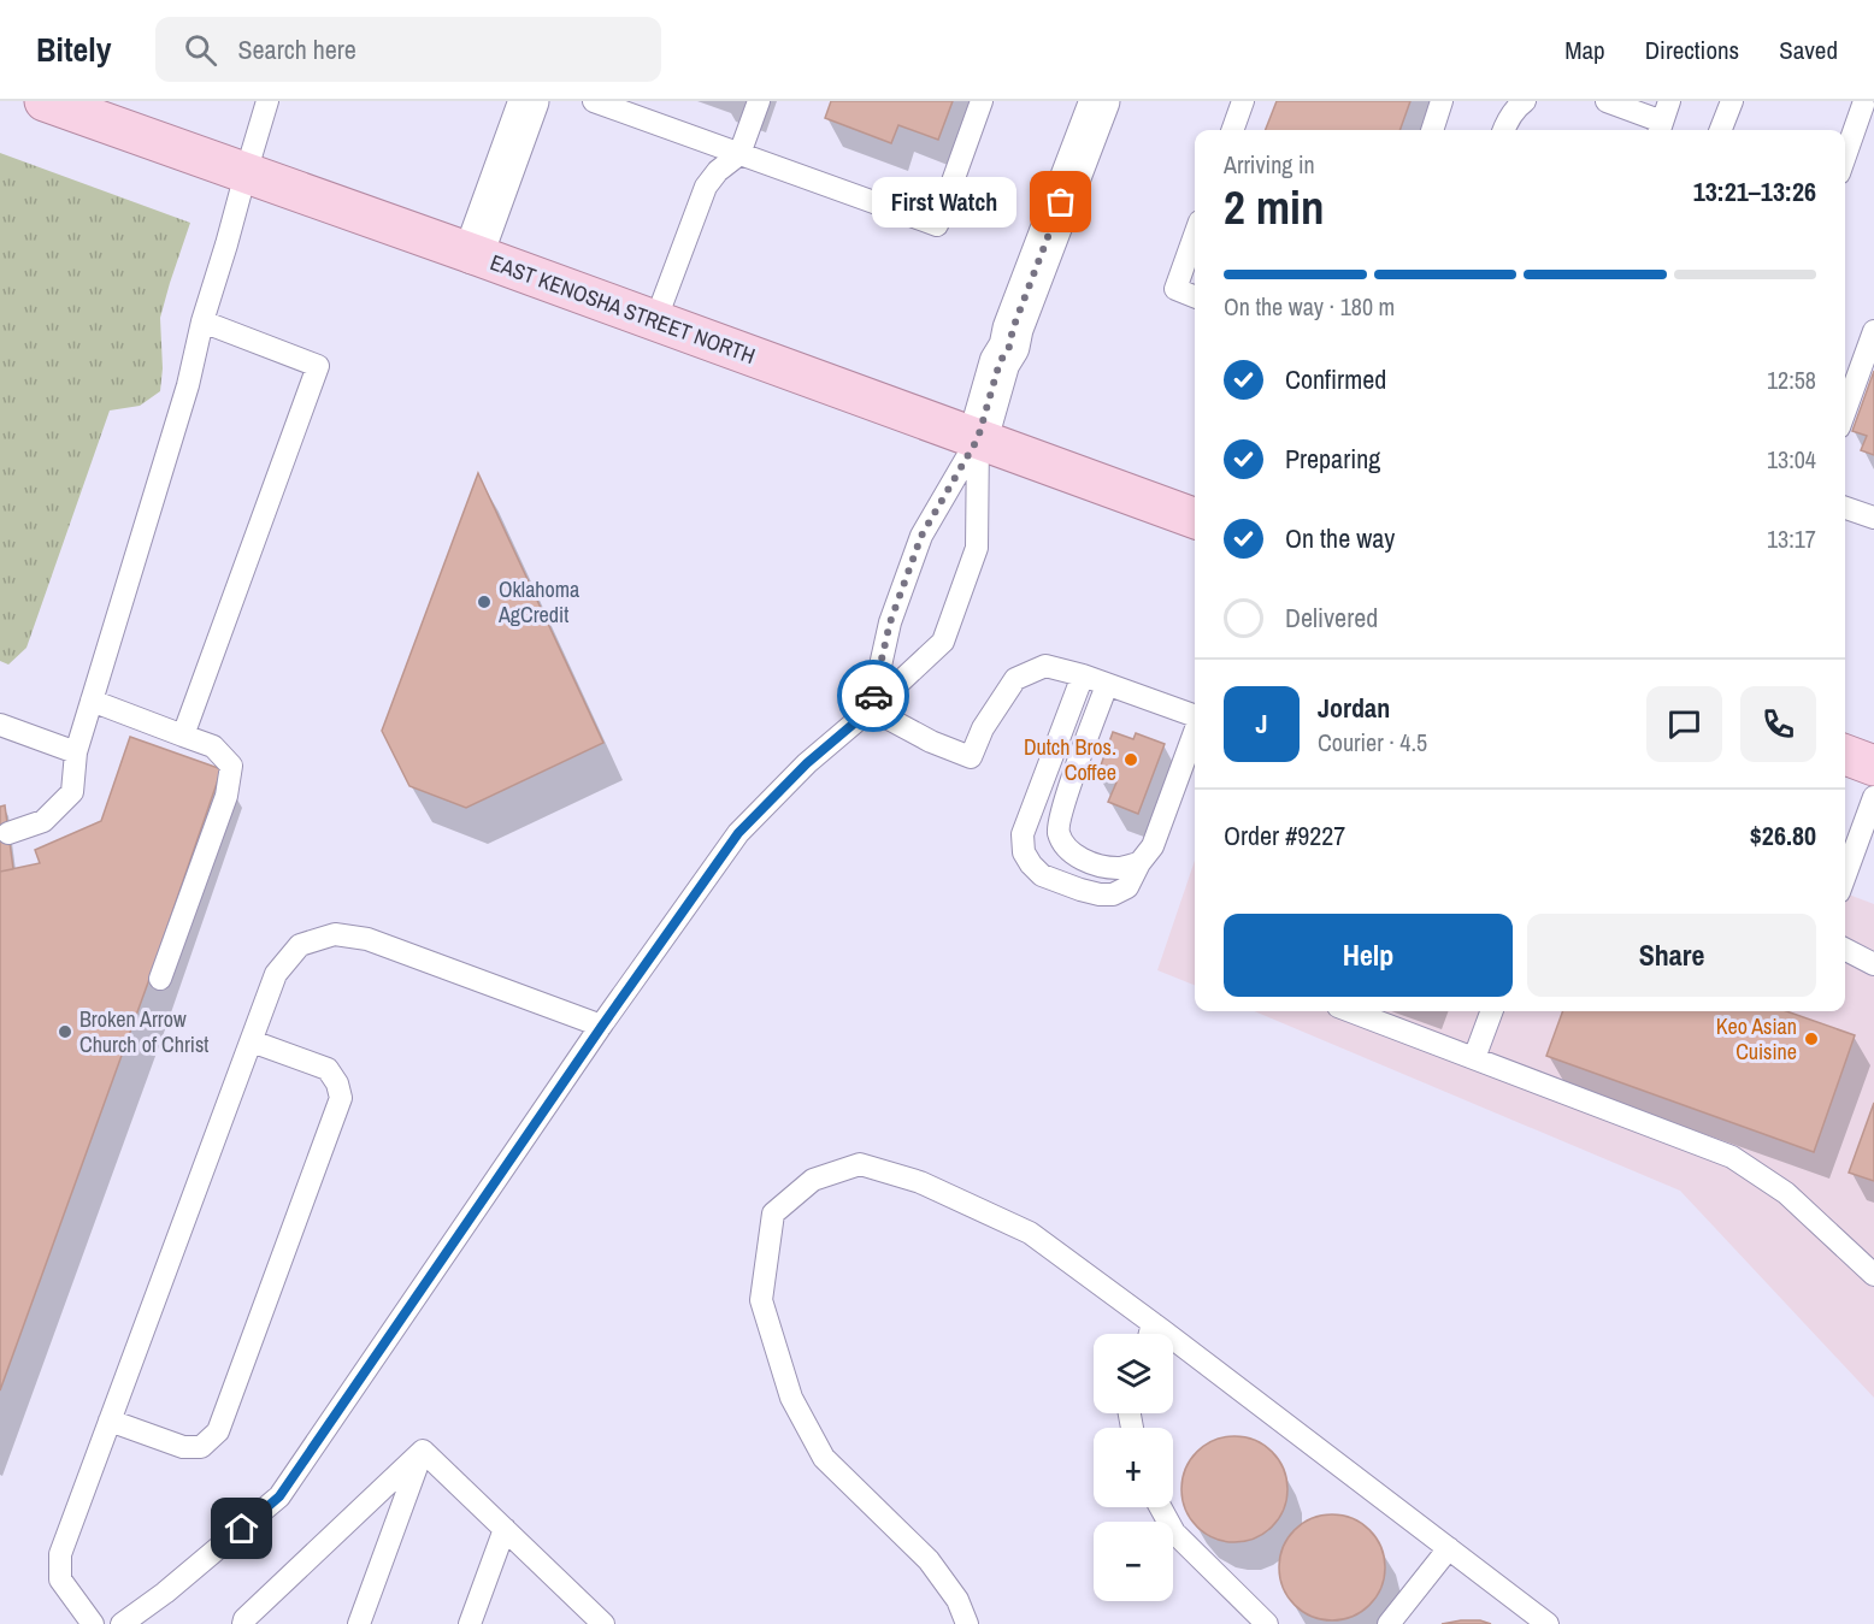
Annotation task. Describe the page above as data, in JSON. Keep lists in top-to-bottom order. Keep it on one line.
{"streets":{"main road":["EAST KENOSHA STREET NORTH"]},"places":["First Watch","Oklahoma AgCredit","Dutch Bros. Coffee","Broken Arrow Church of Christ","Keo Asian Cuisine"],"page":{"header":"Bitely","search":"Search here","nav":["Map","Directions","Saved"],"heading":["2 min","Arriving in","13:21–13:26"],"panel":["Jordan","Courier · 4.5","Order #9227","$26.80"],"bubble":"First Watch","bar":"On the way · 180 m","list":[["Confirmed","12:58"],["Preparing","13:04"],["On the way","13:17"],"Delivered"],"round":"J","buttons":["Help","Share"],"map_buttons":["+","−"]}}
